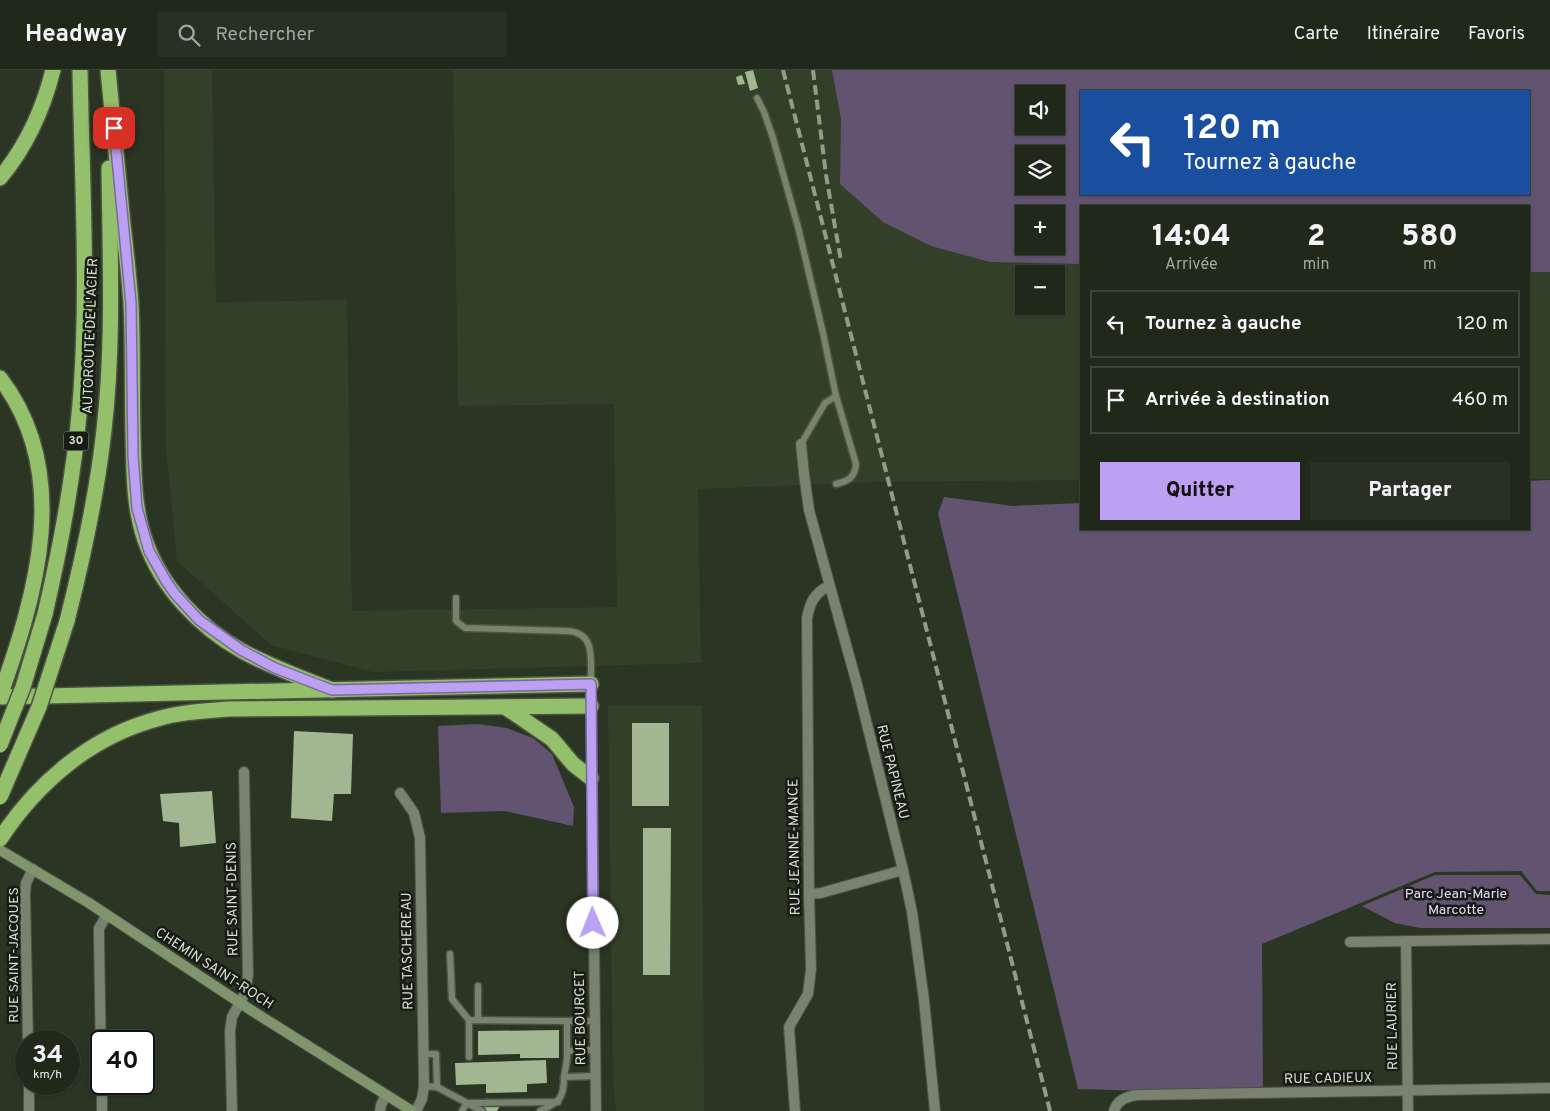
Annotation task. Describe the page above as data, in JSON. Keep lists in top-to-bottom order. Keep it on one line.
{"streets":{"highway":["AUTOROUTE DE L'ACIER","30"],"main road":["CHEMIN SAINT-ROCH"],"street":["RUE PAPINEAU","RUE JEANNE-MANCE","RUE SAINT-DENIS","RUE TASCHEREAU","RUE SAINT-JACQUES","RUE BOURGET","RUE LAURIER","RUE CADIEUX"]},"crossings":[["RUE PAPINEAU","RUE JEANNE-MANCE"],["RUE SAINT-DENIS","CHEMIN SAINT-ROCH"],["RUE SAINT-JACQUES","CHEMIN SAINT-ROCH"],["RUE LAURIER","RUE CADIEUX"]],"parks":["Parc Jean-Marie Marcotte"],"page":{"header":"Headway","search":"Rechercher","nav":["Carte","Itinéraire","Favoris"],"map_buttons":["+","−"],"turn":["120 m","Tournez à gauche"],"eta":["14:04","Arrivée","2","min","580","m"],"list":[{"name":"Tournez à gauche","value":"120 m"},{"name":"Arrivée à destination","value":"460 m"}],"buttons":["Quitter","Partager"],"speed":"34 km/h","limit":"40"}}
